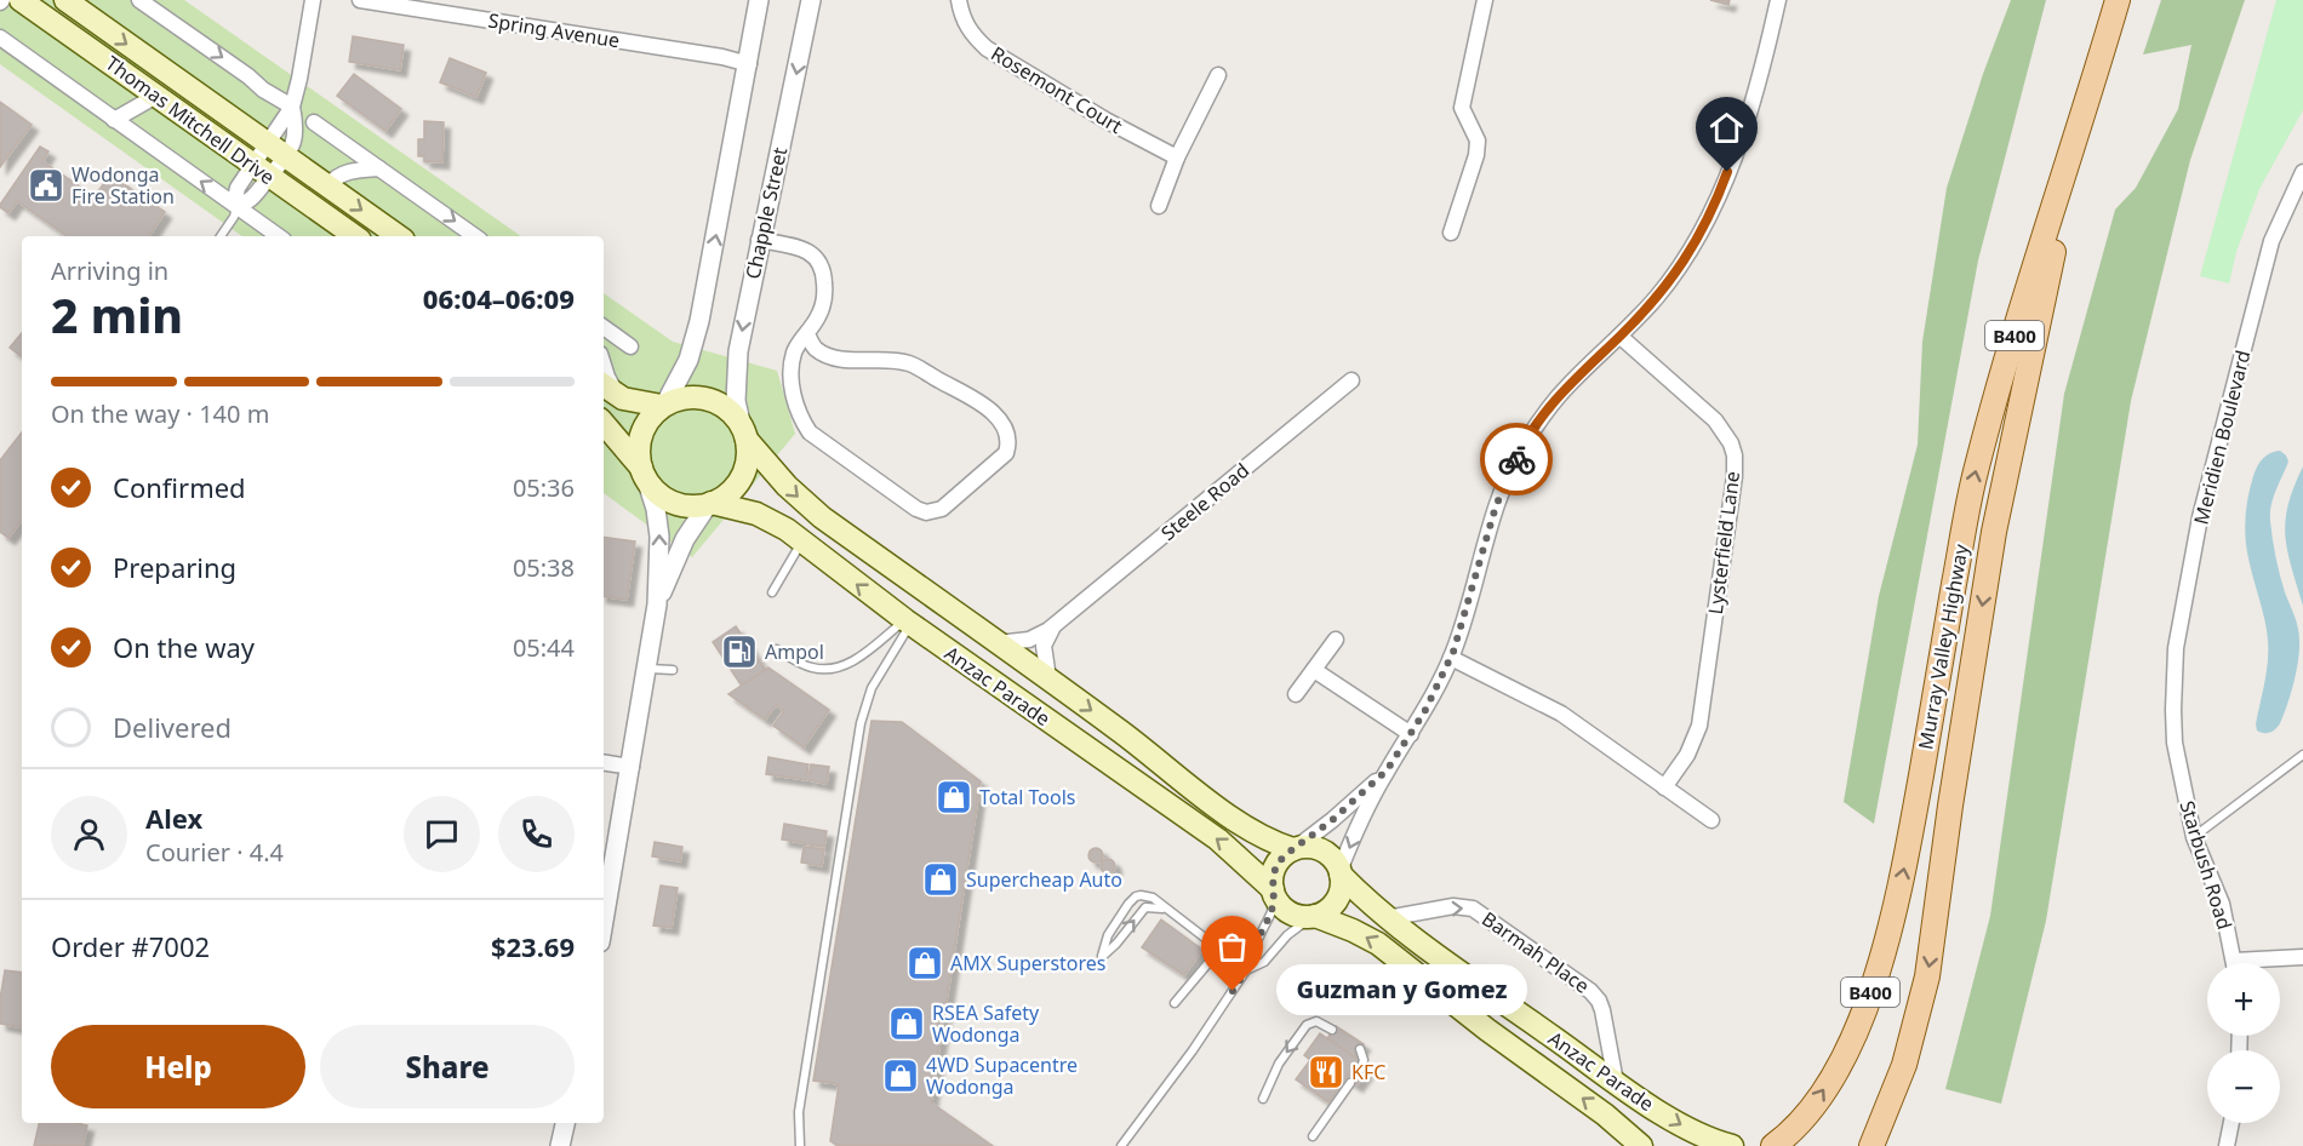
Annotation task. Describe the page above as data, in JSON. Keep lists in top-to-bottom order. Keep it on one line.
{"streets":{"main road":["Thomas Mitchell Drive","B400","Murray Valley Highway","Anzac Parade"],"street":["Spring Avenue","Rosemont Court","Chapple Street","Meridien Boulevard","Steele Road","Lysterfield Lane","Starbush Road","Barmah Place"]},"crossings":[["Chapple Street","Anzac Parade"],["Meridien Boulevard","Starbush Road"],["Steele Road","Anzac Parade"],["Anzac Parade","Barmah Place"]],"one_way":["Barmah Place"],"places":{"public building":["Wodonga Fire Station"],"fuel station":["Ampol"],"shop":["Total Tools","Supercheap Auto","AMX Superstores","RSEA Safety Wodonga","4WD Supacentre Wodonga"],"other":["Guzman y Gomez"],"restaurant":["KFC"]},"page":{"heading":["2 min","Arriving in","06:04–06:09"],"panel":["Alex","Courier · 4.4","Order #7002","$23.69"],"bar":"On the way · 140 m","list":[["Confirmed","05:36"],["Preparing","05:38"],["On the way","05:44"],"Delivered"],"map_buttons":["+","−"],"bubble":"Guzman y Gomez","buttons":["Help","Share"]}}
